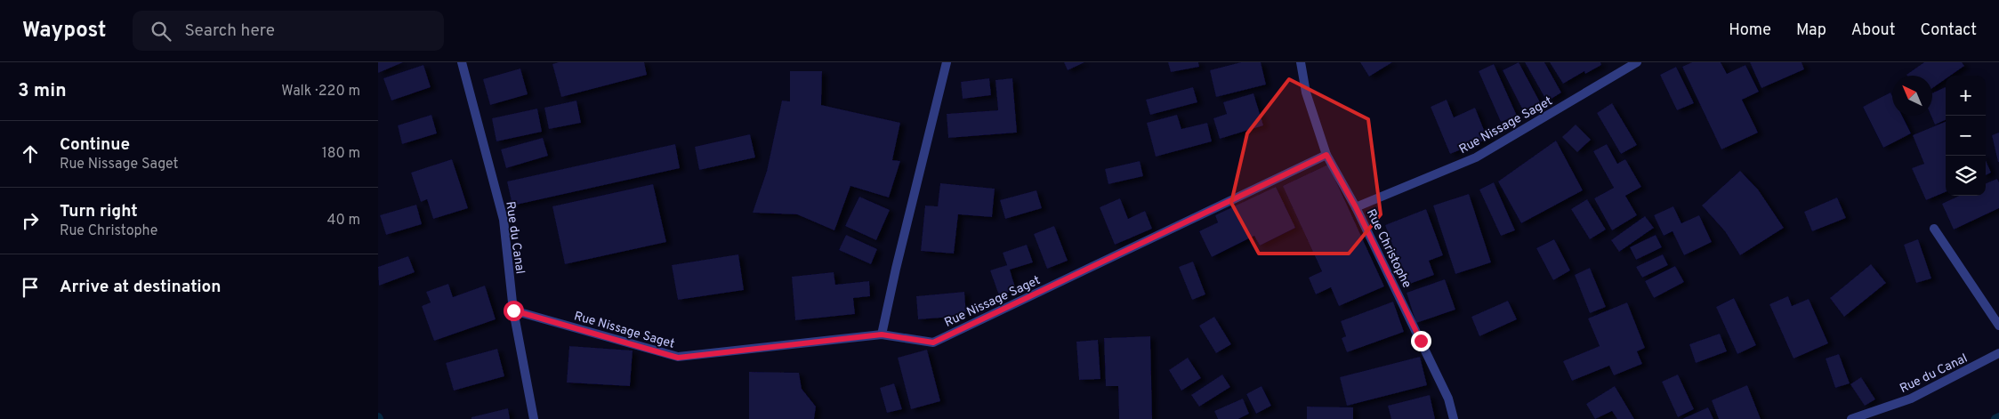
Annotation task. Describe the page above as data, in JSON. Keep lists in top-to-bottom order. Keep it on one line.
{"streets":{"street":["Rue Nissage Saget","Rue du Canal","Rue Christophe"]},"crossings":[["Rue Nissage Saget","Rue du Canal"],["Rue Nissage Saget","Rue Christophe"]],"north":"top left","page":{"header":"Waypost","search":"Search here","nav":["Home","Map","About","Contact"],"heading":["3 min","Walk · 220 m"],"map_buttons":["+","−"],"list":[["Continue","Rue Nissage Saget","180 m"],["Turn right","Rue Christophe","40 m"],"Arrive at destination"]}}
